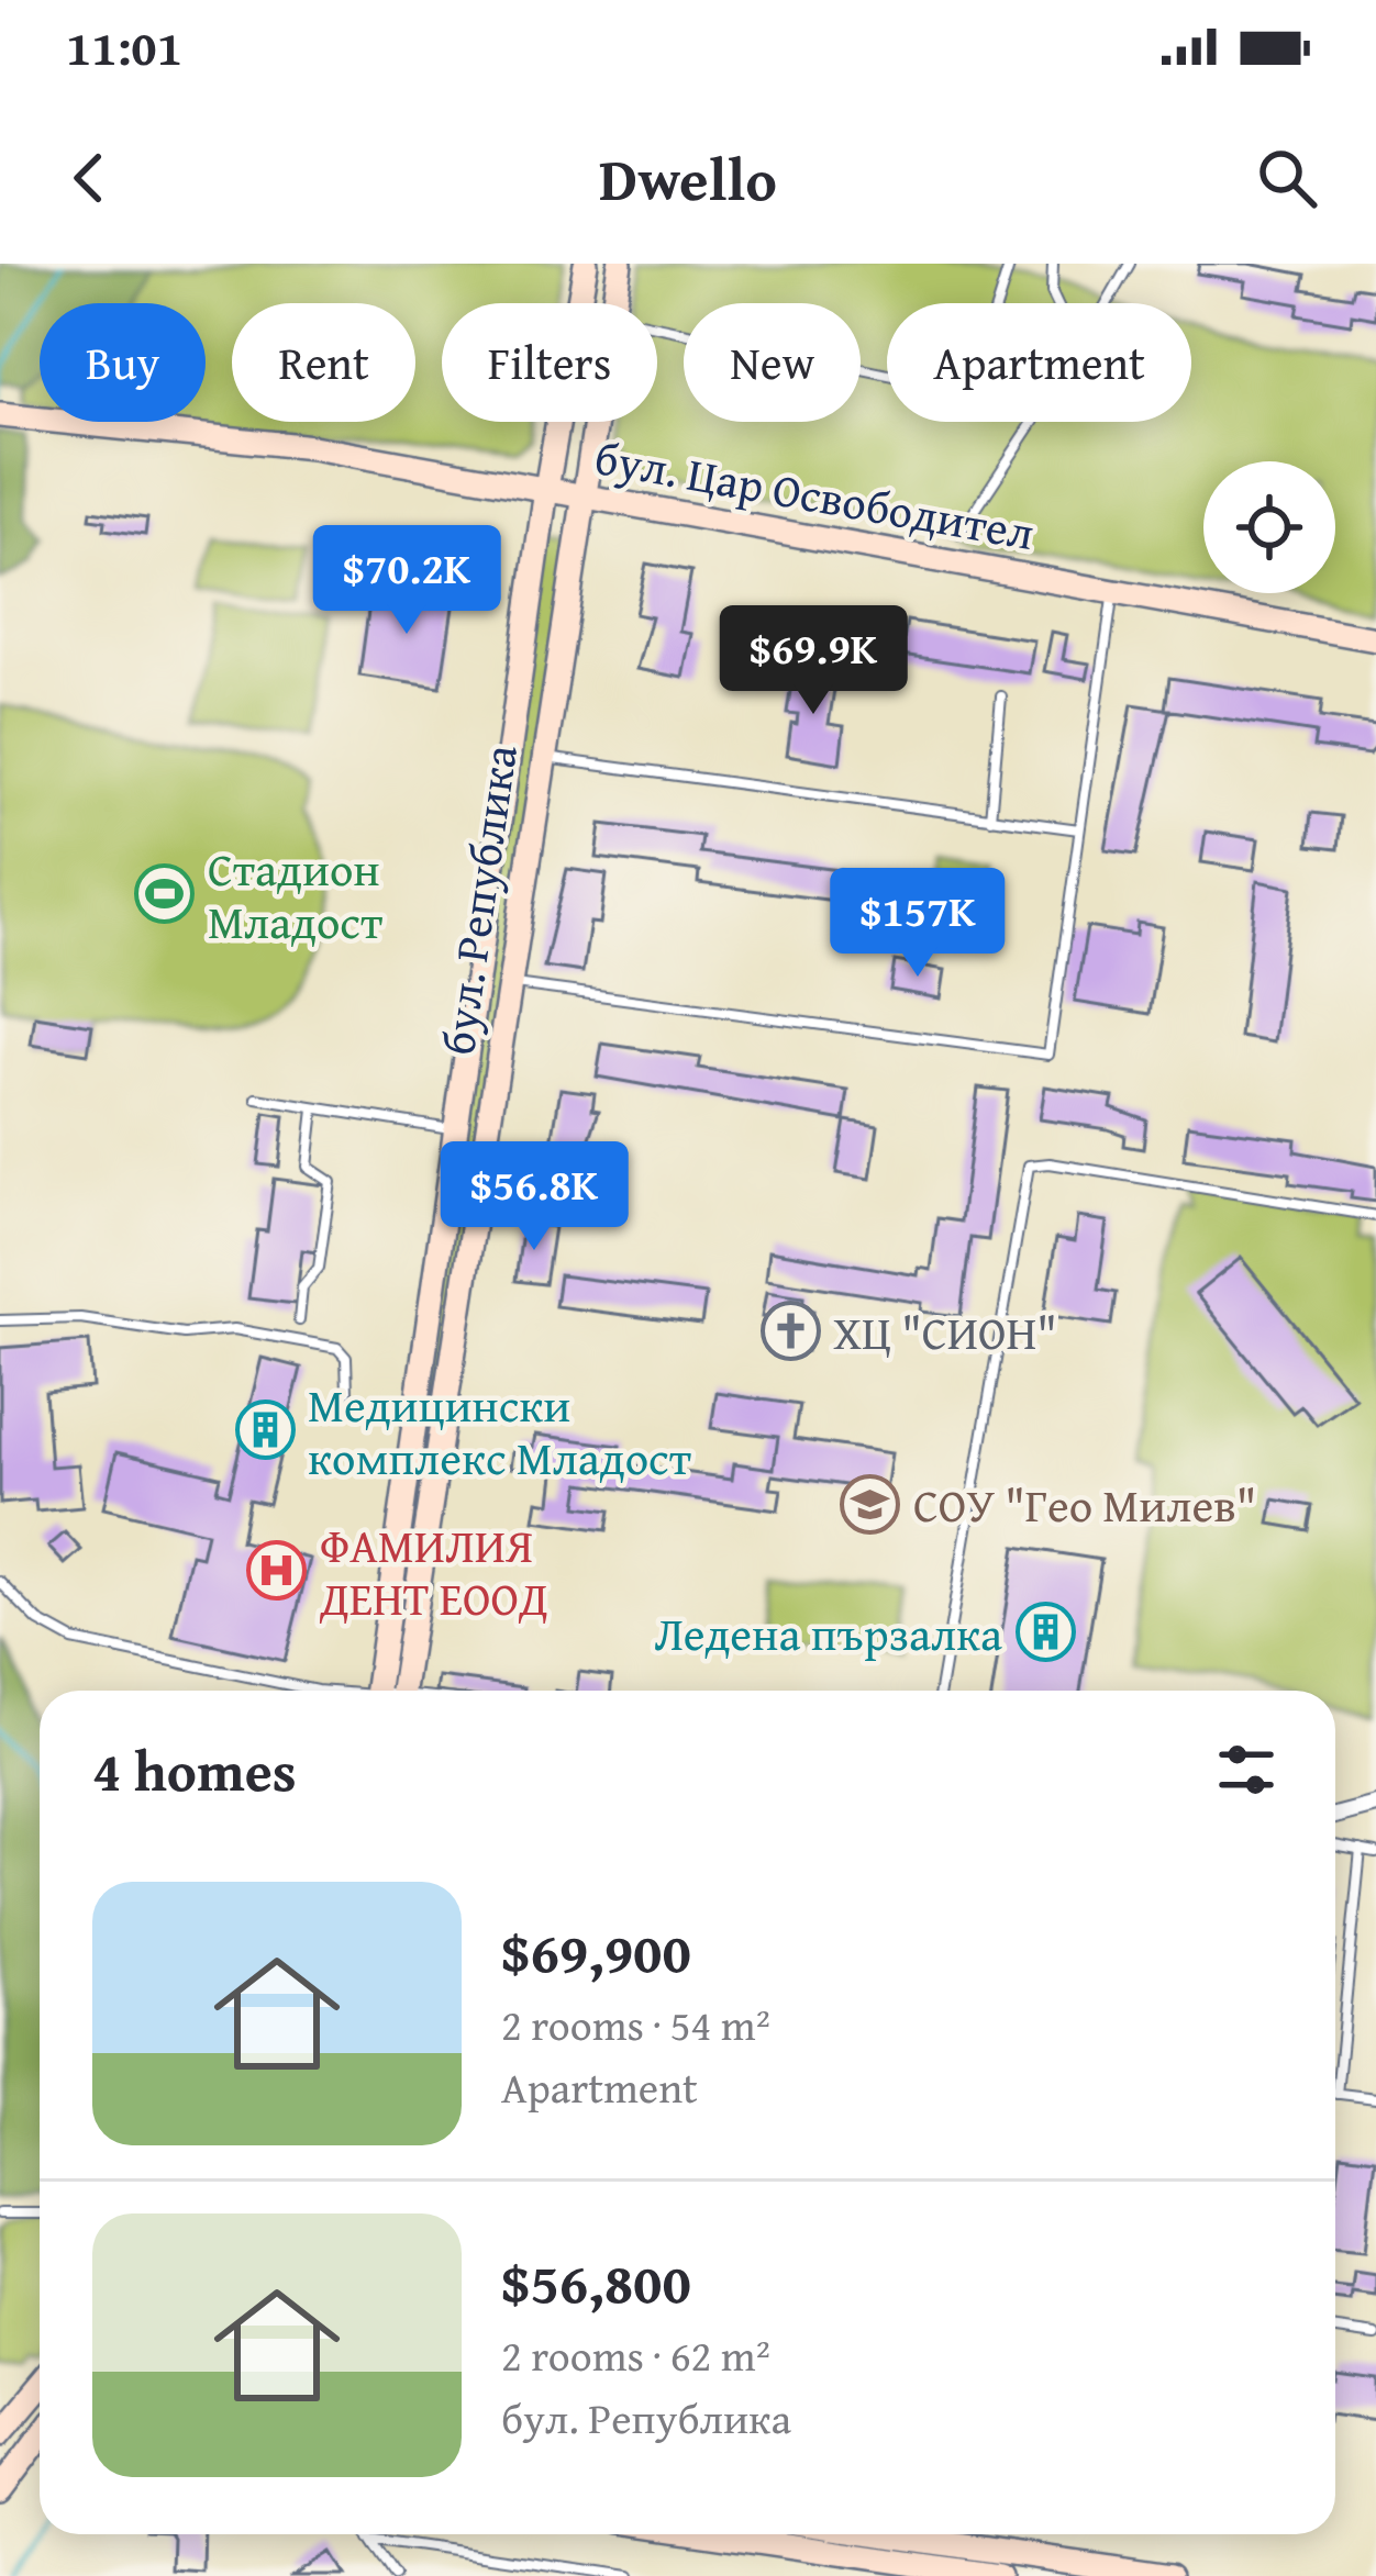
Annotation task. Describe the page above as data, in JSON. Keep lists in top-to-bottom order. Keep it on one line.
{"streets":{"street":["бул. Цар Освободител","бул. Република"]},"crossings":[["бул. Цар Освободител","бул. Република"]],"places":{"sports":["Стадион Младост"],"church":["ХЦ \"СИОН\""],"building":["Медицински комплекс Младост","Ледена пързалка"],"school or university":["СОУ \"Гео Милев\""],"hospital":["ФАМИЛИЯ ДЕНТ ЕООД"]},"page":{"status":"11:01","header":"Dwello","chip":["Buy","Rent","Filters","New","Apartment"],"price":["$70.2K","$69.9K","$157K","$56.8K"],"heading":"4 homes","list":[{"name":"$69,900","note":"2 rooms · 54 m² · Apartment"},{"name":"$56,800","note":"2 rooms · 62 m² · бул. Република"}]}}
